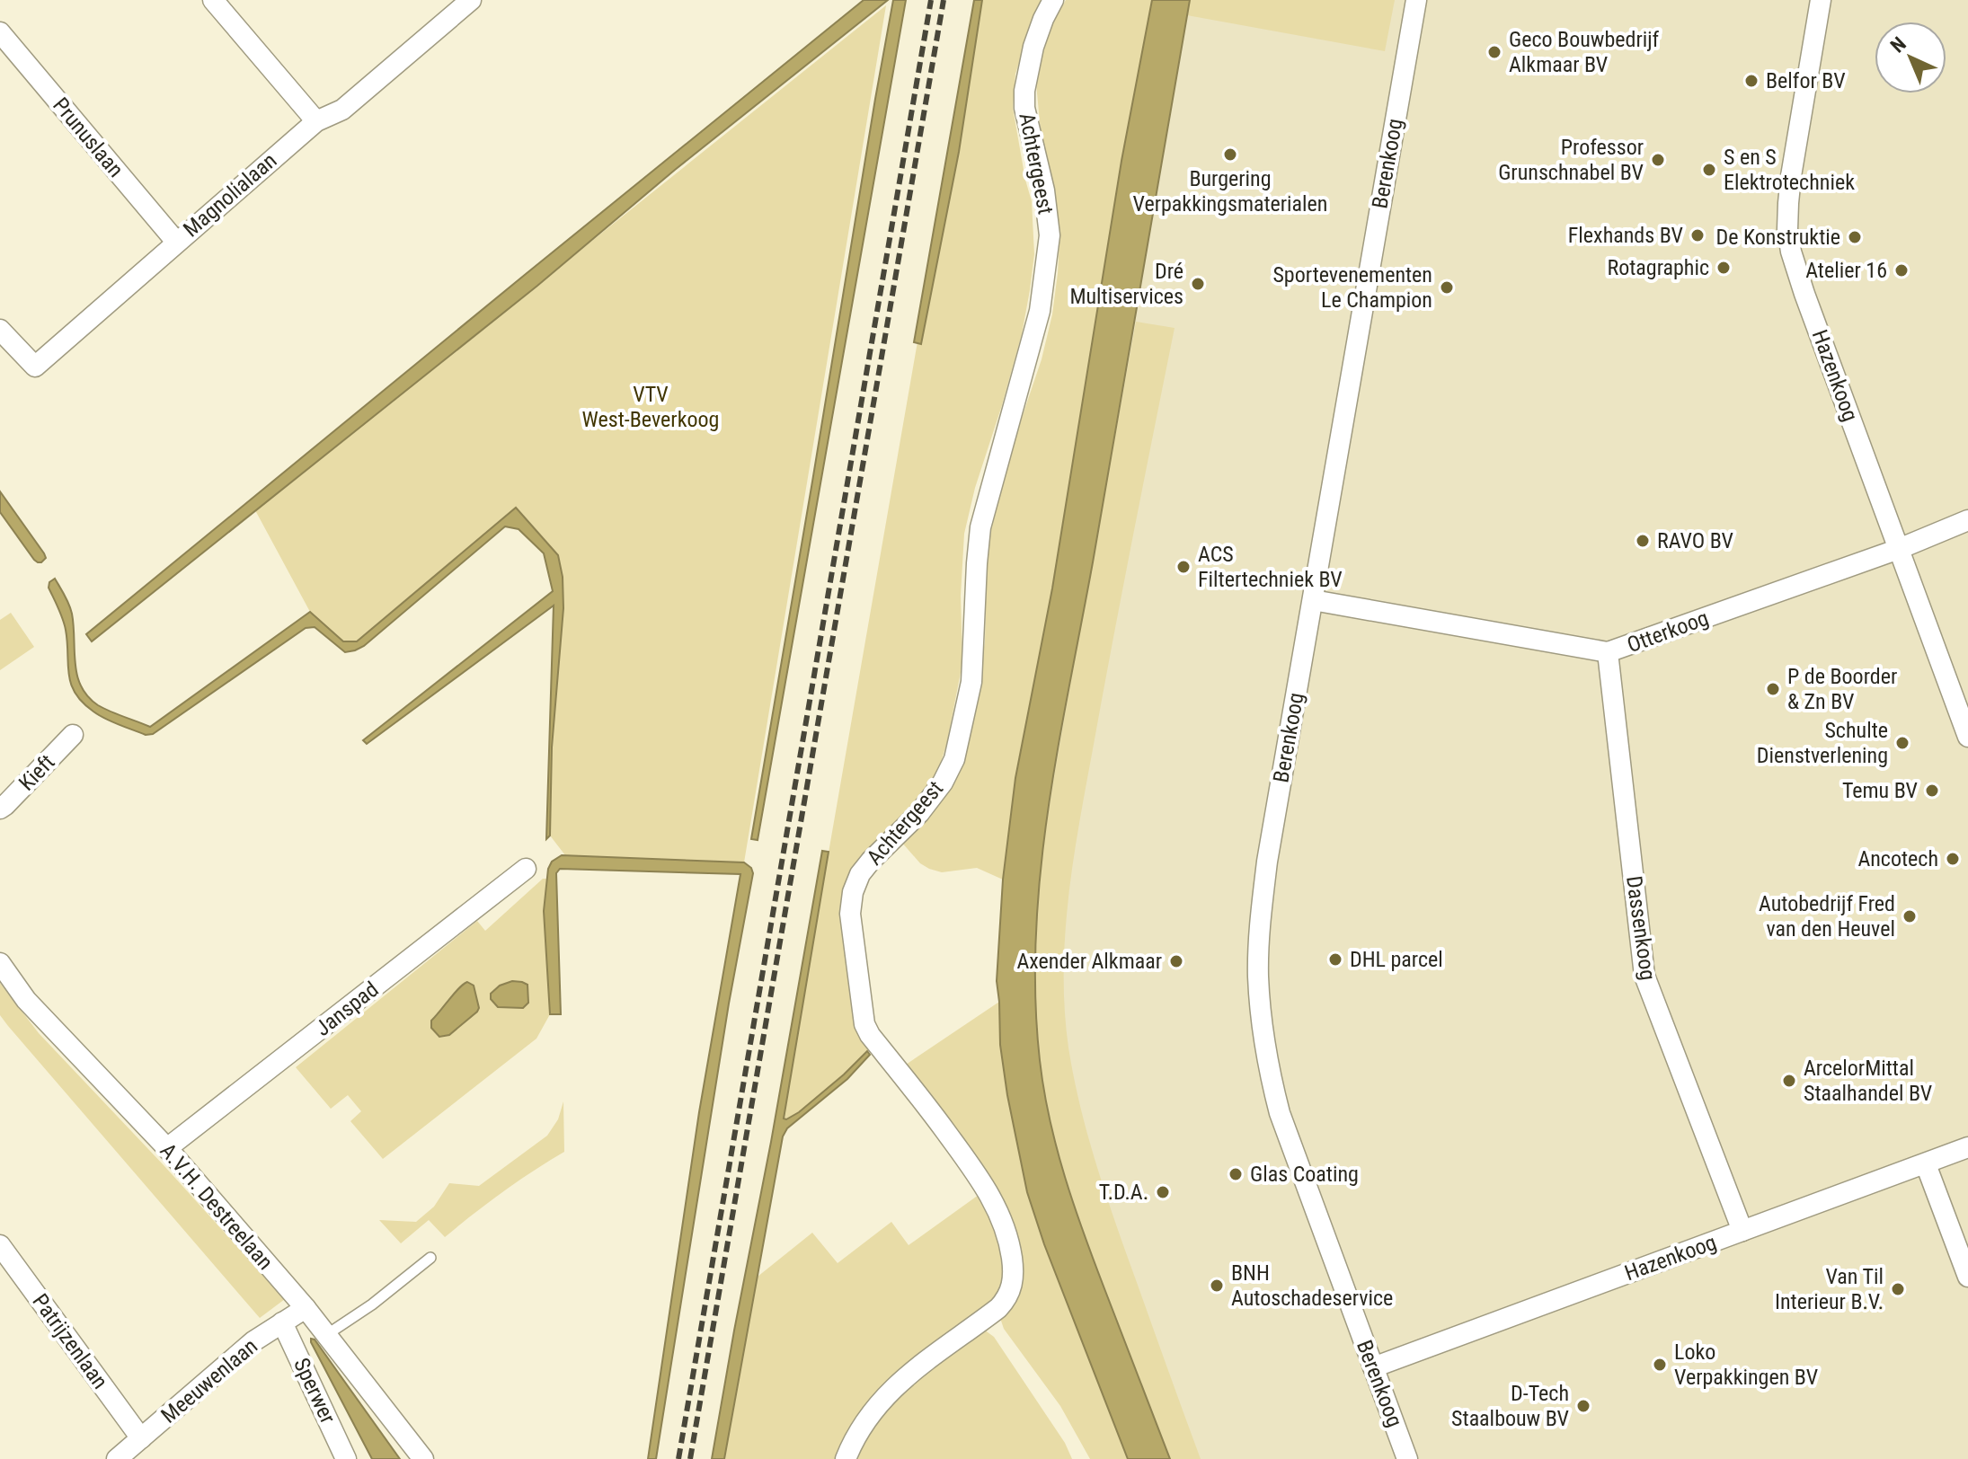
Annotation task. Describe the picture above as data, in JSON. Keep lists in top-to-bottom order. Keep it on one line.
{"streets":{"street":["Prunuslaan","Achtergeest","Berenkoog","Magnolialaan","Hazenkoog","Otterkoog","Kieft","Dassenkoog","Janspad","A.V.H. Destreelaan","Patrijzenlaan","Meeuwenlaan","Sperwer"]},"crossings":[["Prunuslaan","Magnolialaan"],["Berenkoog","Hazenkoog"],["Berenkoog","Otterkoog"],["Hazenkoog","Otterkoog"],["Hazenkoog","Dassenkoog"],["Otterkoog","Dassenkoog"],["Janspad","A.V.H. Destreelaan"],["A.V.H. Destreelaan","Meeuwenlaan"],["Patrijzenlaan","Meeuwenlaan"],["Meeuwenlaan","Sperwer"]],"parks":["VTV West-Beverkoog"],"places":["Geco Bouwbedrijf Alkmaar BV","Belfor BV","Burgering Verpakkingsmaterialen","Professor Grunschnabel BV","S en S Elektrotechniek","Flexhands BV","De Konstruktie","Rotagraphic","Atelier 16","Dré Multiservices","Sportevenementen Le Champion","RAVO BV","ACS Filtertechniek BV","P de Boorder & Zn BV","Schulte Dienstverlening","Temu BV","Ancotech","Autobedrijf Fred van den Heuvel","DHL parcel","Axender Alkmaar","ArcelorMittal Staalhandel BV","Glas Coating","T.D.A.","BNH Autoschadeservice","Van Til Interieur B.V.","Loko Verpakkingen BV","D-Tech Staalbouw BV"],"north":"top left"}
